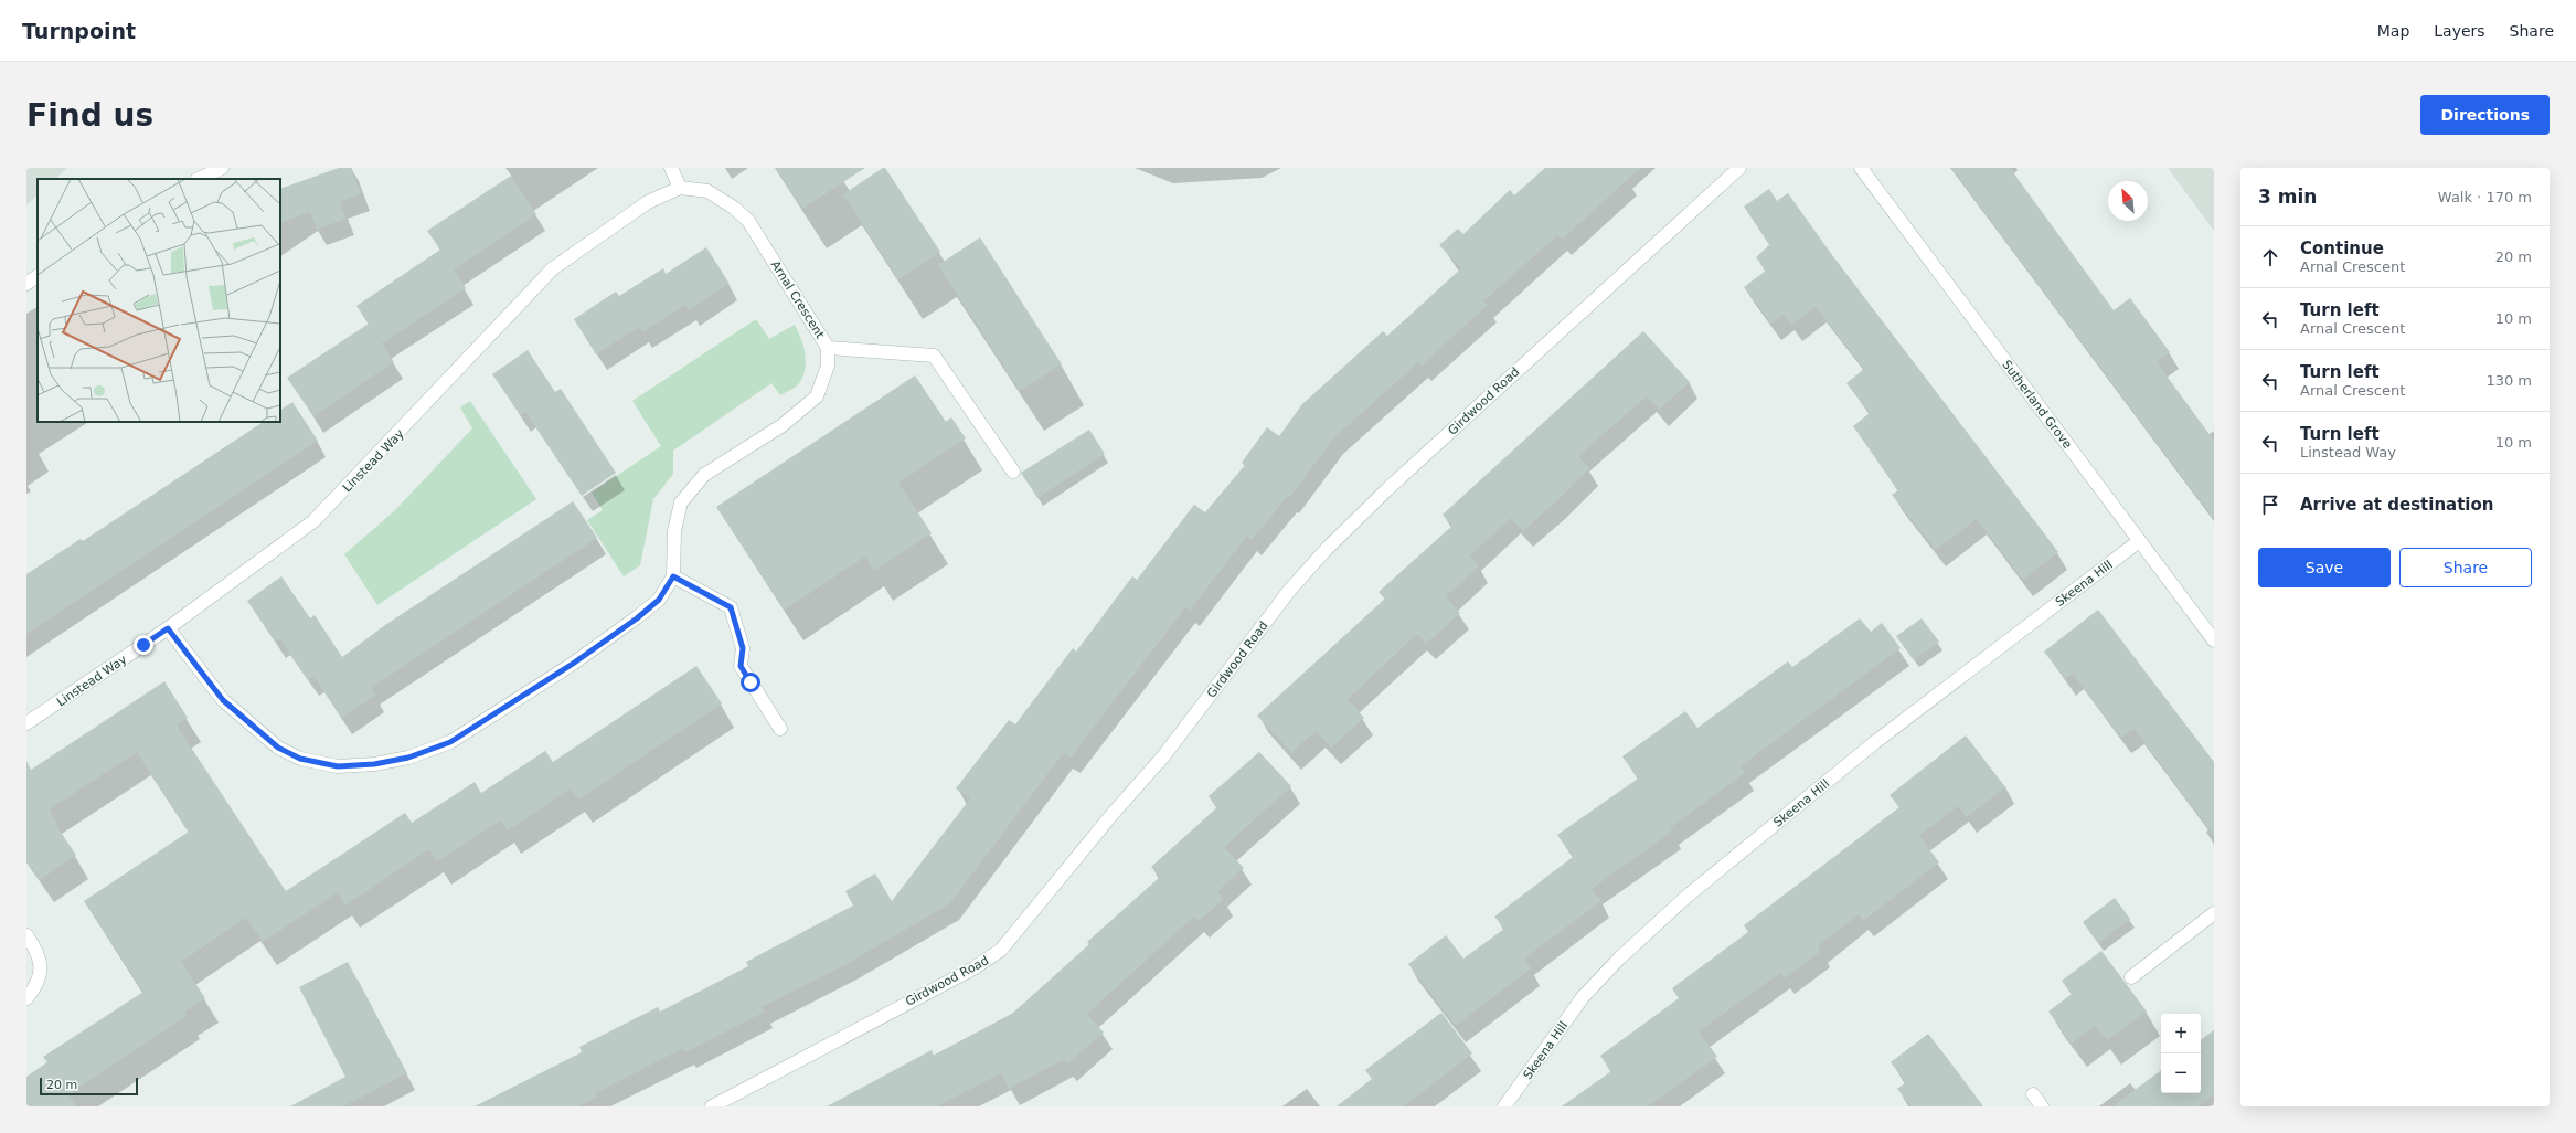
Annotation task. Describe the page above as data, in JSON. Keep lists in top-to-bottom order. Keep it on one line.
{"streets":{"street":["Arnal Crescent","Girdwood Road","Sutherland Grove","Linstead Way","Skeena Hill"]},"crossings":[["Arnal Crescent","Linstead Way"],["Sutherland Grove","Skeena Hill"]],"scale_bar":"20 m","north":"top left","page":{"header":"Turnpoint","nav":["Map","Layers","Share"],"buttons":["Directions",["Save","Share"]],"title":"Find us","heading":["3 min","Walk · 170 m"],"list":[["Continue","Arnal Crescent","20 m"],["Turn left","Arnal Crescent","10 m"],["Turn left","Arnal Crescent","130 m"],["Turn left","Linstead Way","10 m"],"Arrive at destination"],"map_buttons":["+","−"],"scale":"20 m"}}
